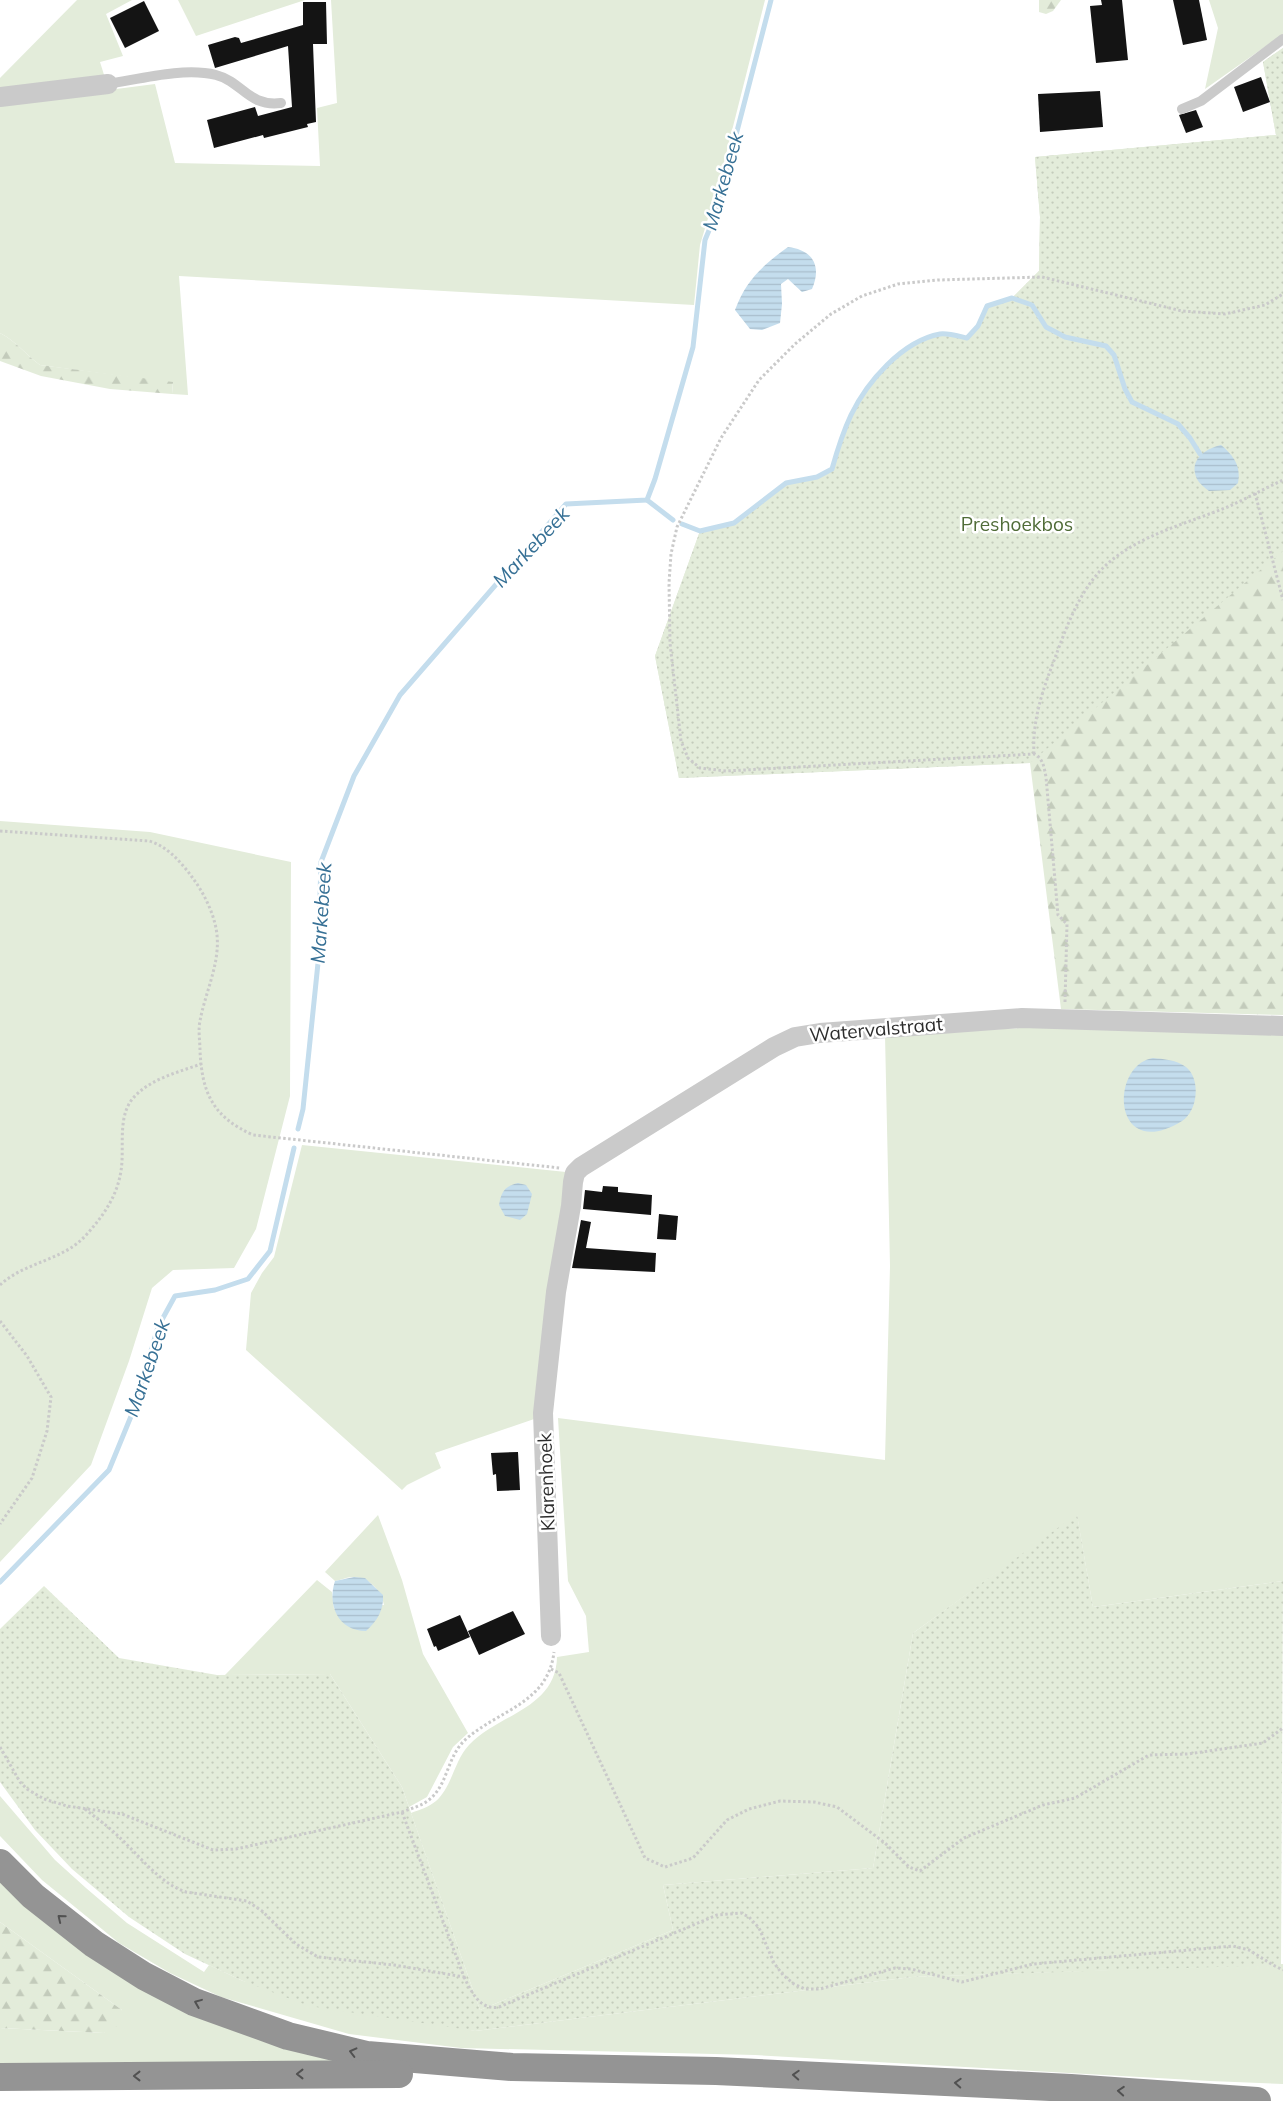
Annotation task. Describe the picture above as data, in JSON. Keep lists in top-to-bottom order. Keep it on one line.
{"streets":{"street":["Watervalstraat","Klarenhoek"]},"crossings":[["Watervalstraat","Klarenhoek"]],"water":["Markebeek"],"parks":["Preshoekbos"]}
